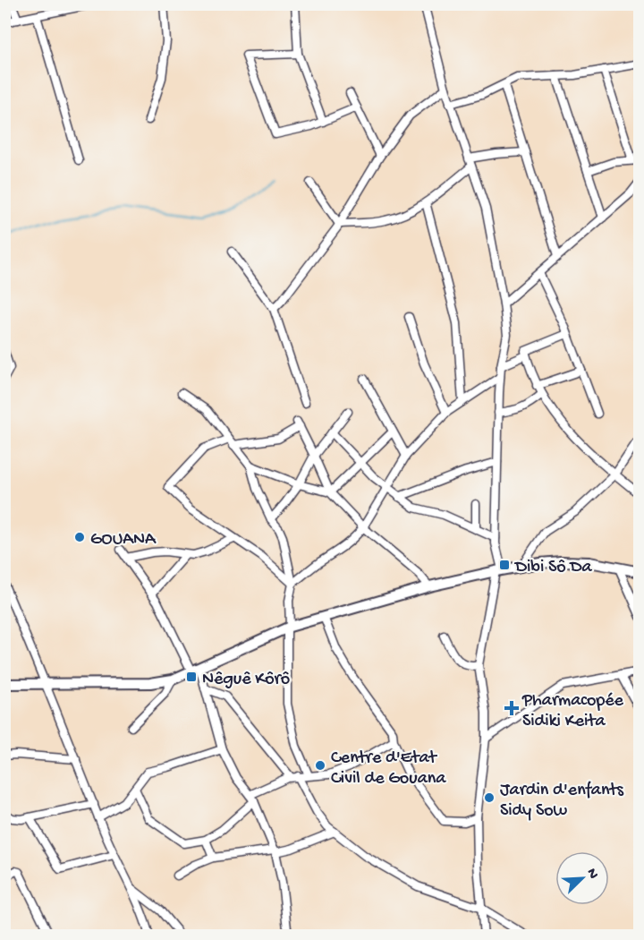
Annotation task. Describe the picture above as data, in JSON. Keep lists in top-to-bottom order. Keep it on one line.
{"places":{"other":["GOUANA","Centre d'Etat Civil de Gouana","Jardin d'enfants Sidy Sow"],"transit":["Dibi Sô Da","Nêguê Kôrô"],"health":["Pharmacopée Sidiki Keita"]},"north":"top right"}
